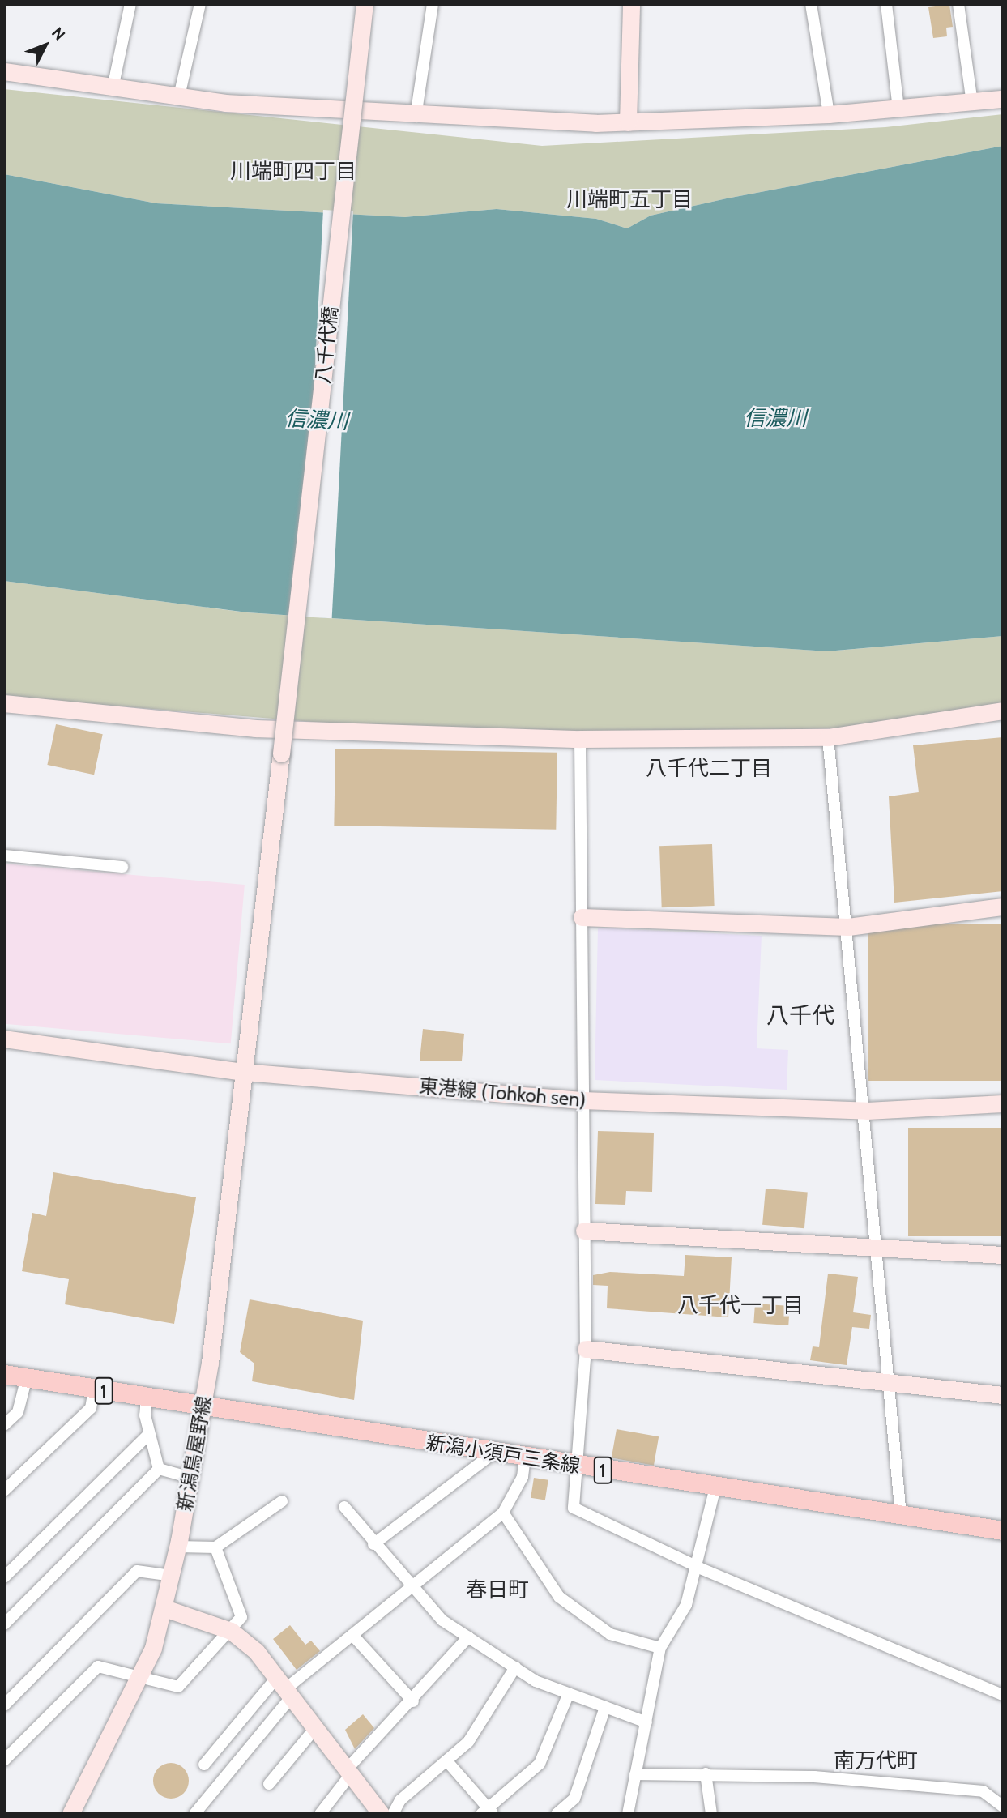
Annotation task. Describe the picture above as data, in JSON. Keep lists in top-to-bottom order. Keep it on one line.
{"streets":{"main road":["1","新潟小須戸三条線"],"street":["八千代橋","東港線 (Tohkoh sen)","新潟鳥屋野線"]},"crossings":[["八千代橋","東港線 (Tohkoh sen)"],["八千代橋","新潟鳥屋野線"],["東港線 (Tohkoh sen)","新潟鳥屋野線"],["新潟鳥屋野線","新潟小須戸三条線"]],"districts":["川端町四丁目","川端町五丁目","八千代二丁目","八千代","八千代一丁目","春日町","南万代町"],"water":["信濃川"],"north":"top right"}
